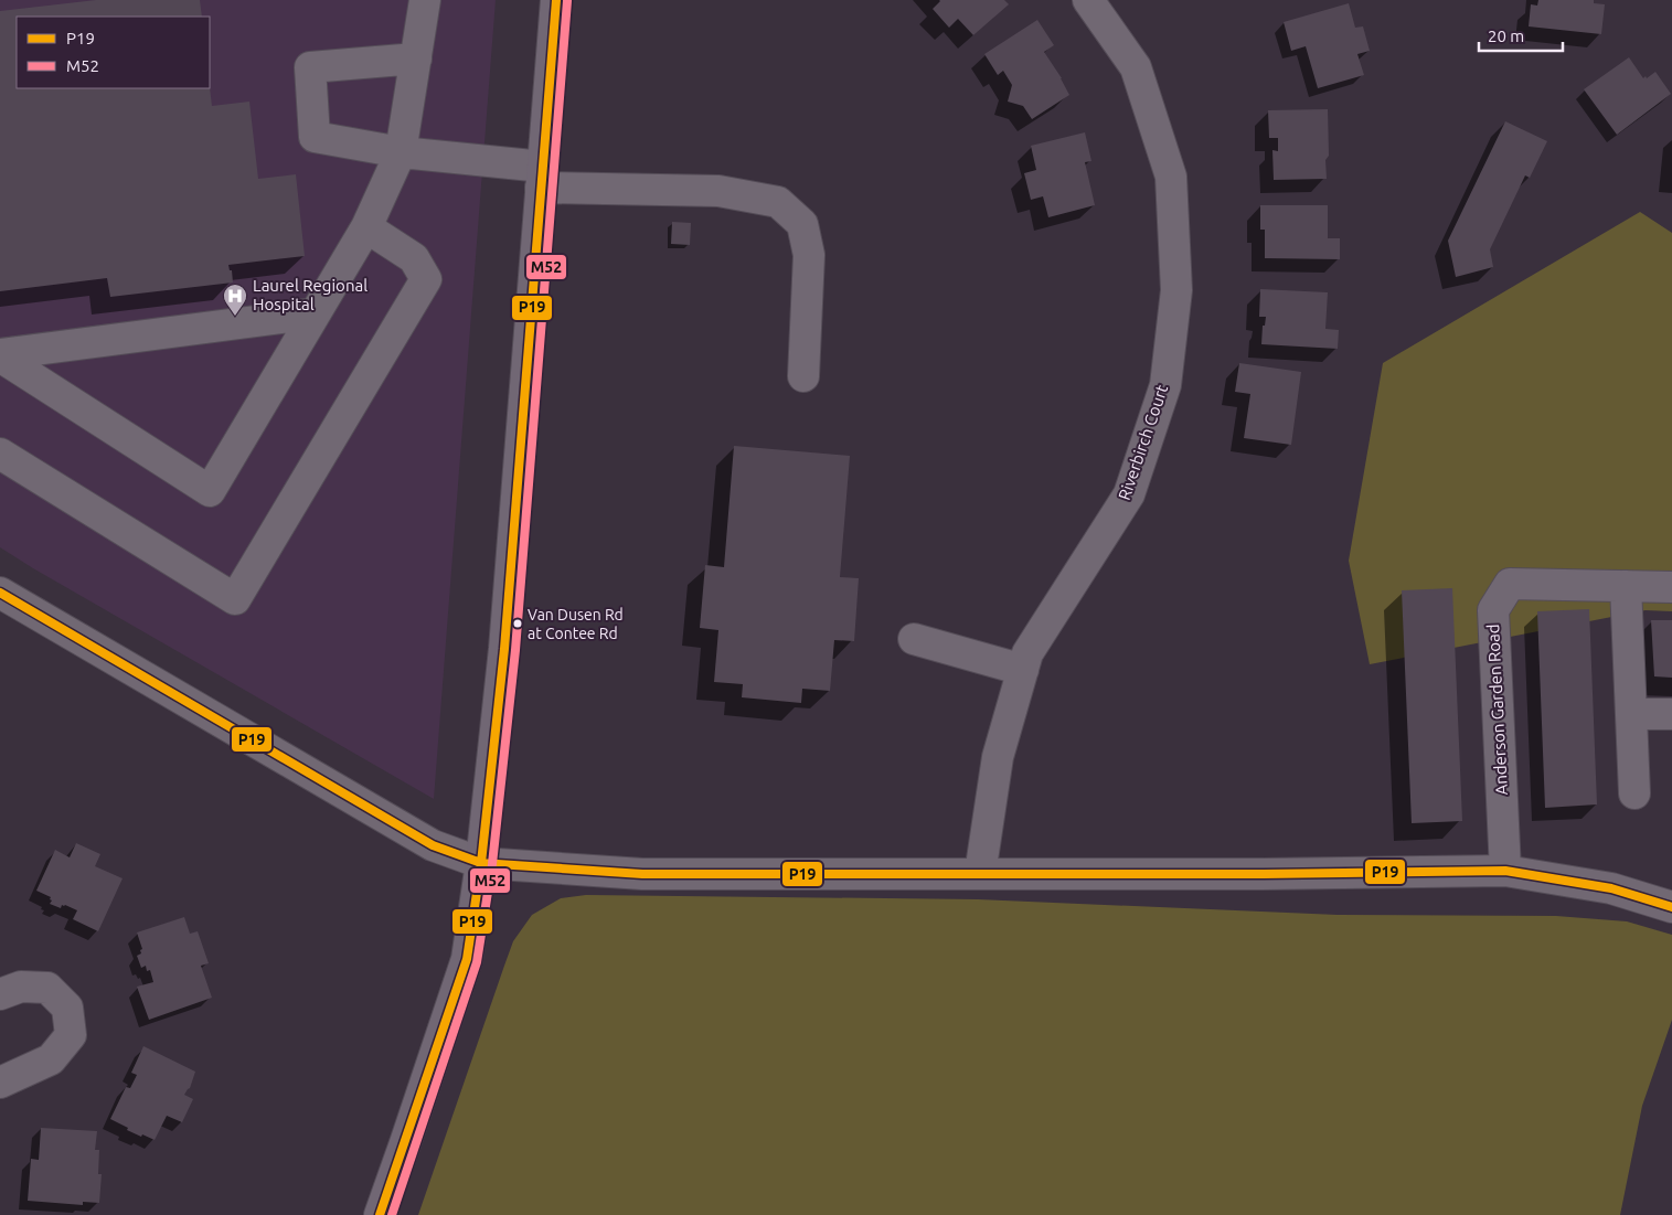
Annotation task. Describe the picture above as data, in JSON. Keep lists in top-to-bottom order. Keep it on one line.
{"streets":{"street":["Riverbirch Court","Anderson Garden Road"]},"places":{"hospital":["Laurel Regional Hospital"],"other":["Van Dusen Rd at Contee Rd"]},"lines":["transit line P19","transit line M52"],"legend":["P19","M52"],"scale_bar":"20 m"}
